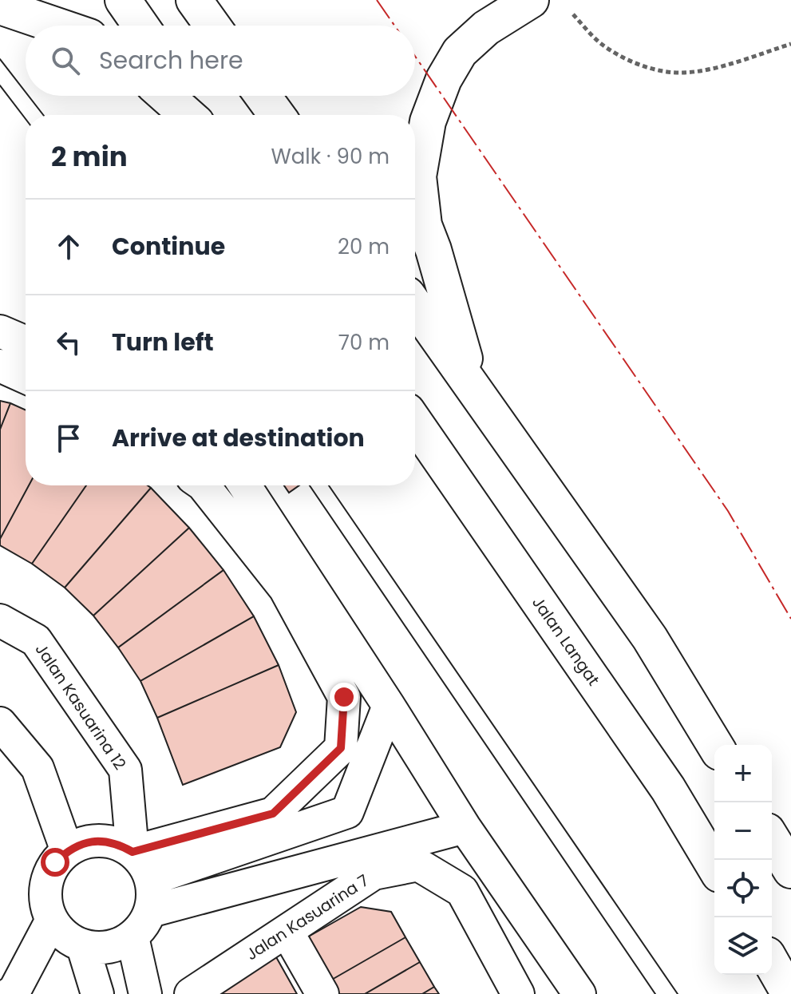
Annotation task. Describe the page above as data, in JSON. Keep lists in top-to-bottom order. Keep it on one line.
{"streets":{"highway":["Jalan Langat"],"street":["Jalan Kasuarina 12","Jalan Kasuarina 7"]},"page":{"search":"Search here","heading":["2 min","Walk · 90 m"],"list":[["Continue","20 m"],["Turn left","70 m"],"Arrive at destination"],"map_buttons":["+","−"]}}
